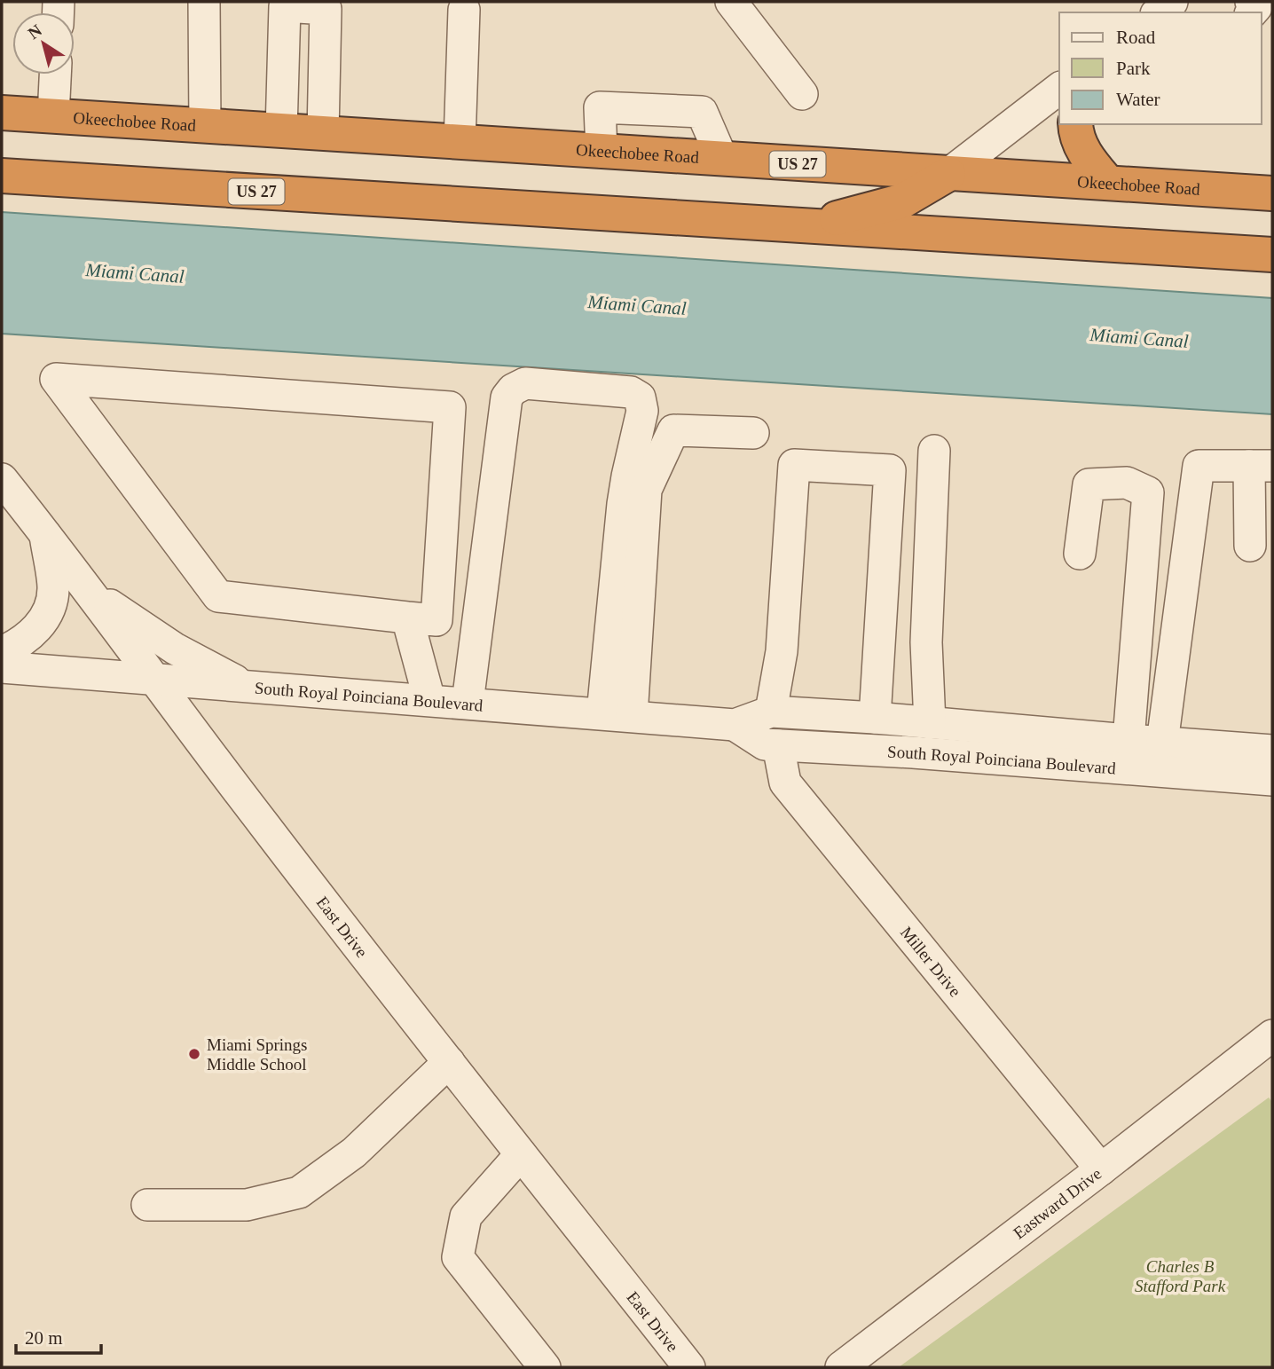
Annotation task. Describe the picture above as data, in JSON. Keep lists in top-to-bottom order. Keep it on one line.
{"streets":{"highway":["Okeechobee Road","US 27"],"street":["South Royal Poinciana Boulevard","East Drive","Miller Drive","Eastward Drive"]},"crossings":[["South Royal Poinciana Boulevard","East Drive"],["South Royal Poinciana Boulevard","Miller Drive"],["Miller Drive","Eastward Drive"]],"water":["Miami Canal"],"parks":["Charles B Stafford Park"],"places":["Miami Springs Middle School"],"legend":["Road","Park","Water"],"scale_bar":"20 m","north":"top left"}
